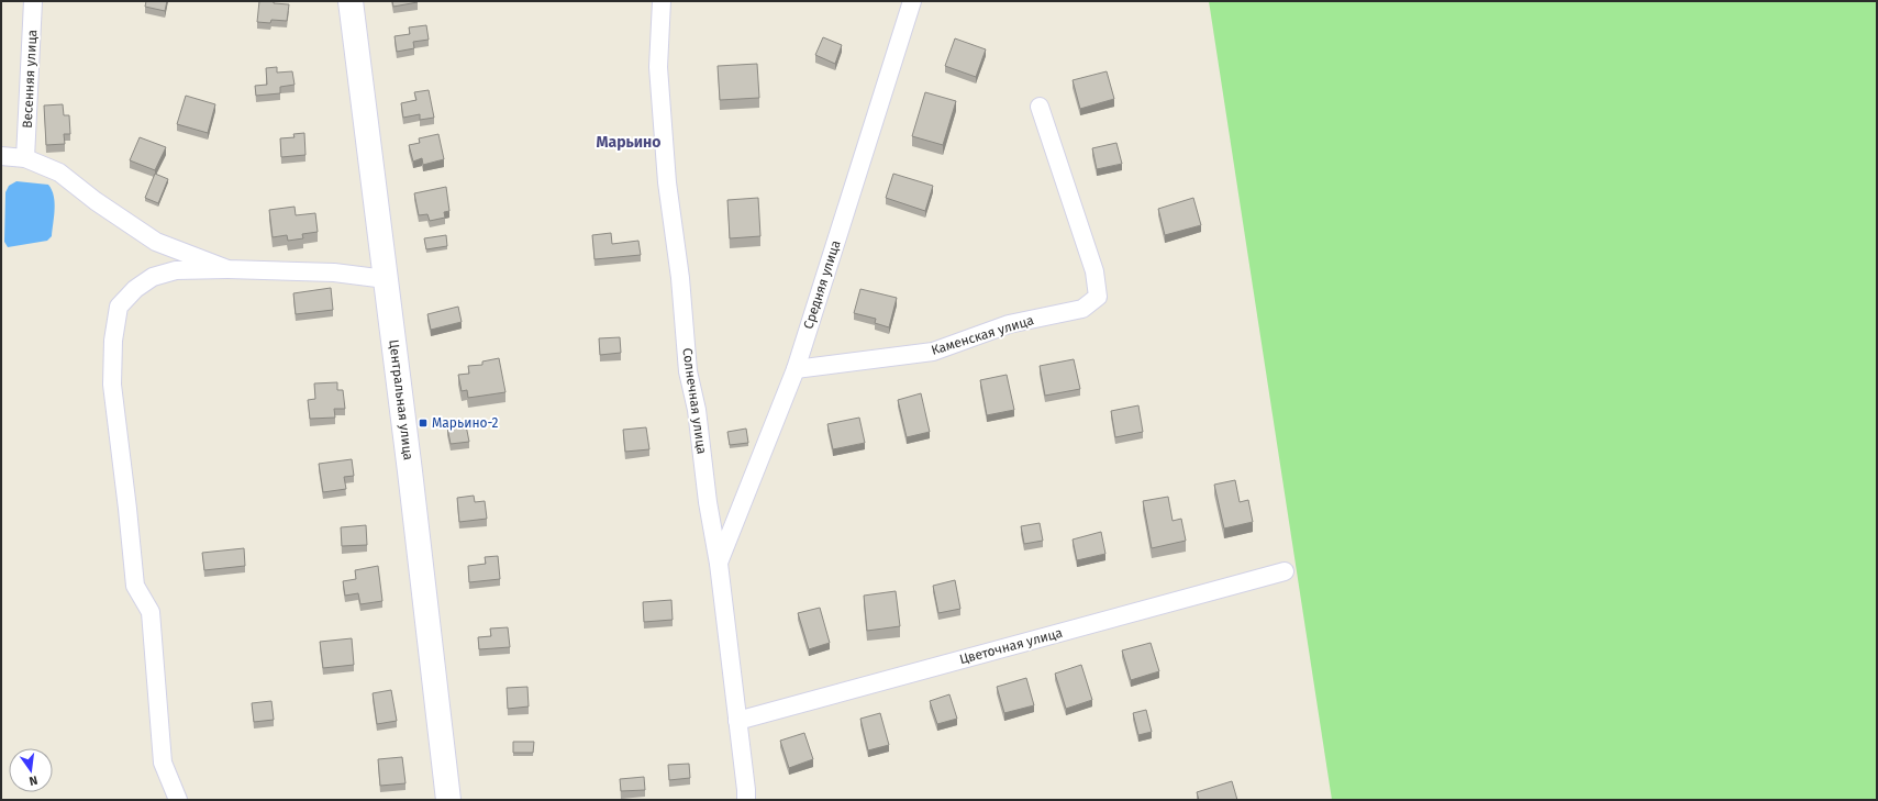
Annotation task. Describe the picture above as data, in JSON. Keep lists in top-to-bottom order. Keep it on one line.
{"streets":{"main road":["Центральная улица"],"street":["Весенняя улица","Средняя улица","Каменская улица","Солнечная улица","Цветочная улица"]},"crossings":[["Средняя улица","Каменская улица"],["Средняя улица","Солнечная улица"],["Солнечная улица","Цветочная улица"]],"districts":["Марьино"],"places":{"transit":["Марьино-2"]},"north":"bottom"}
